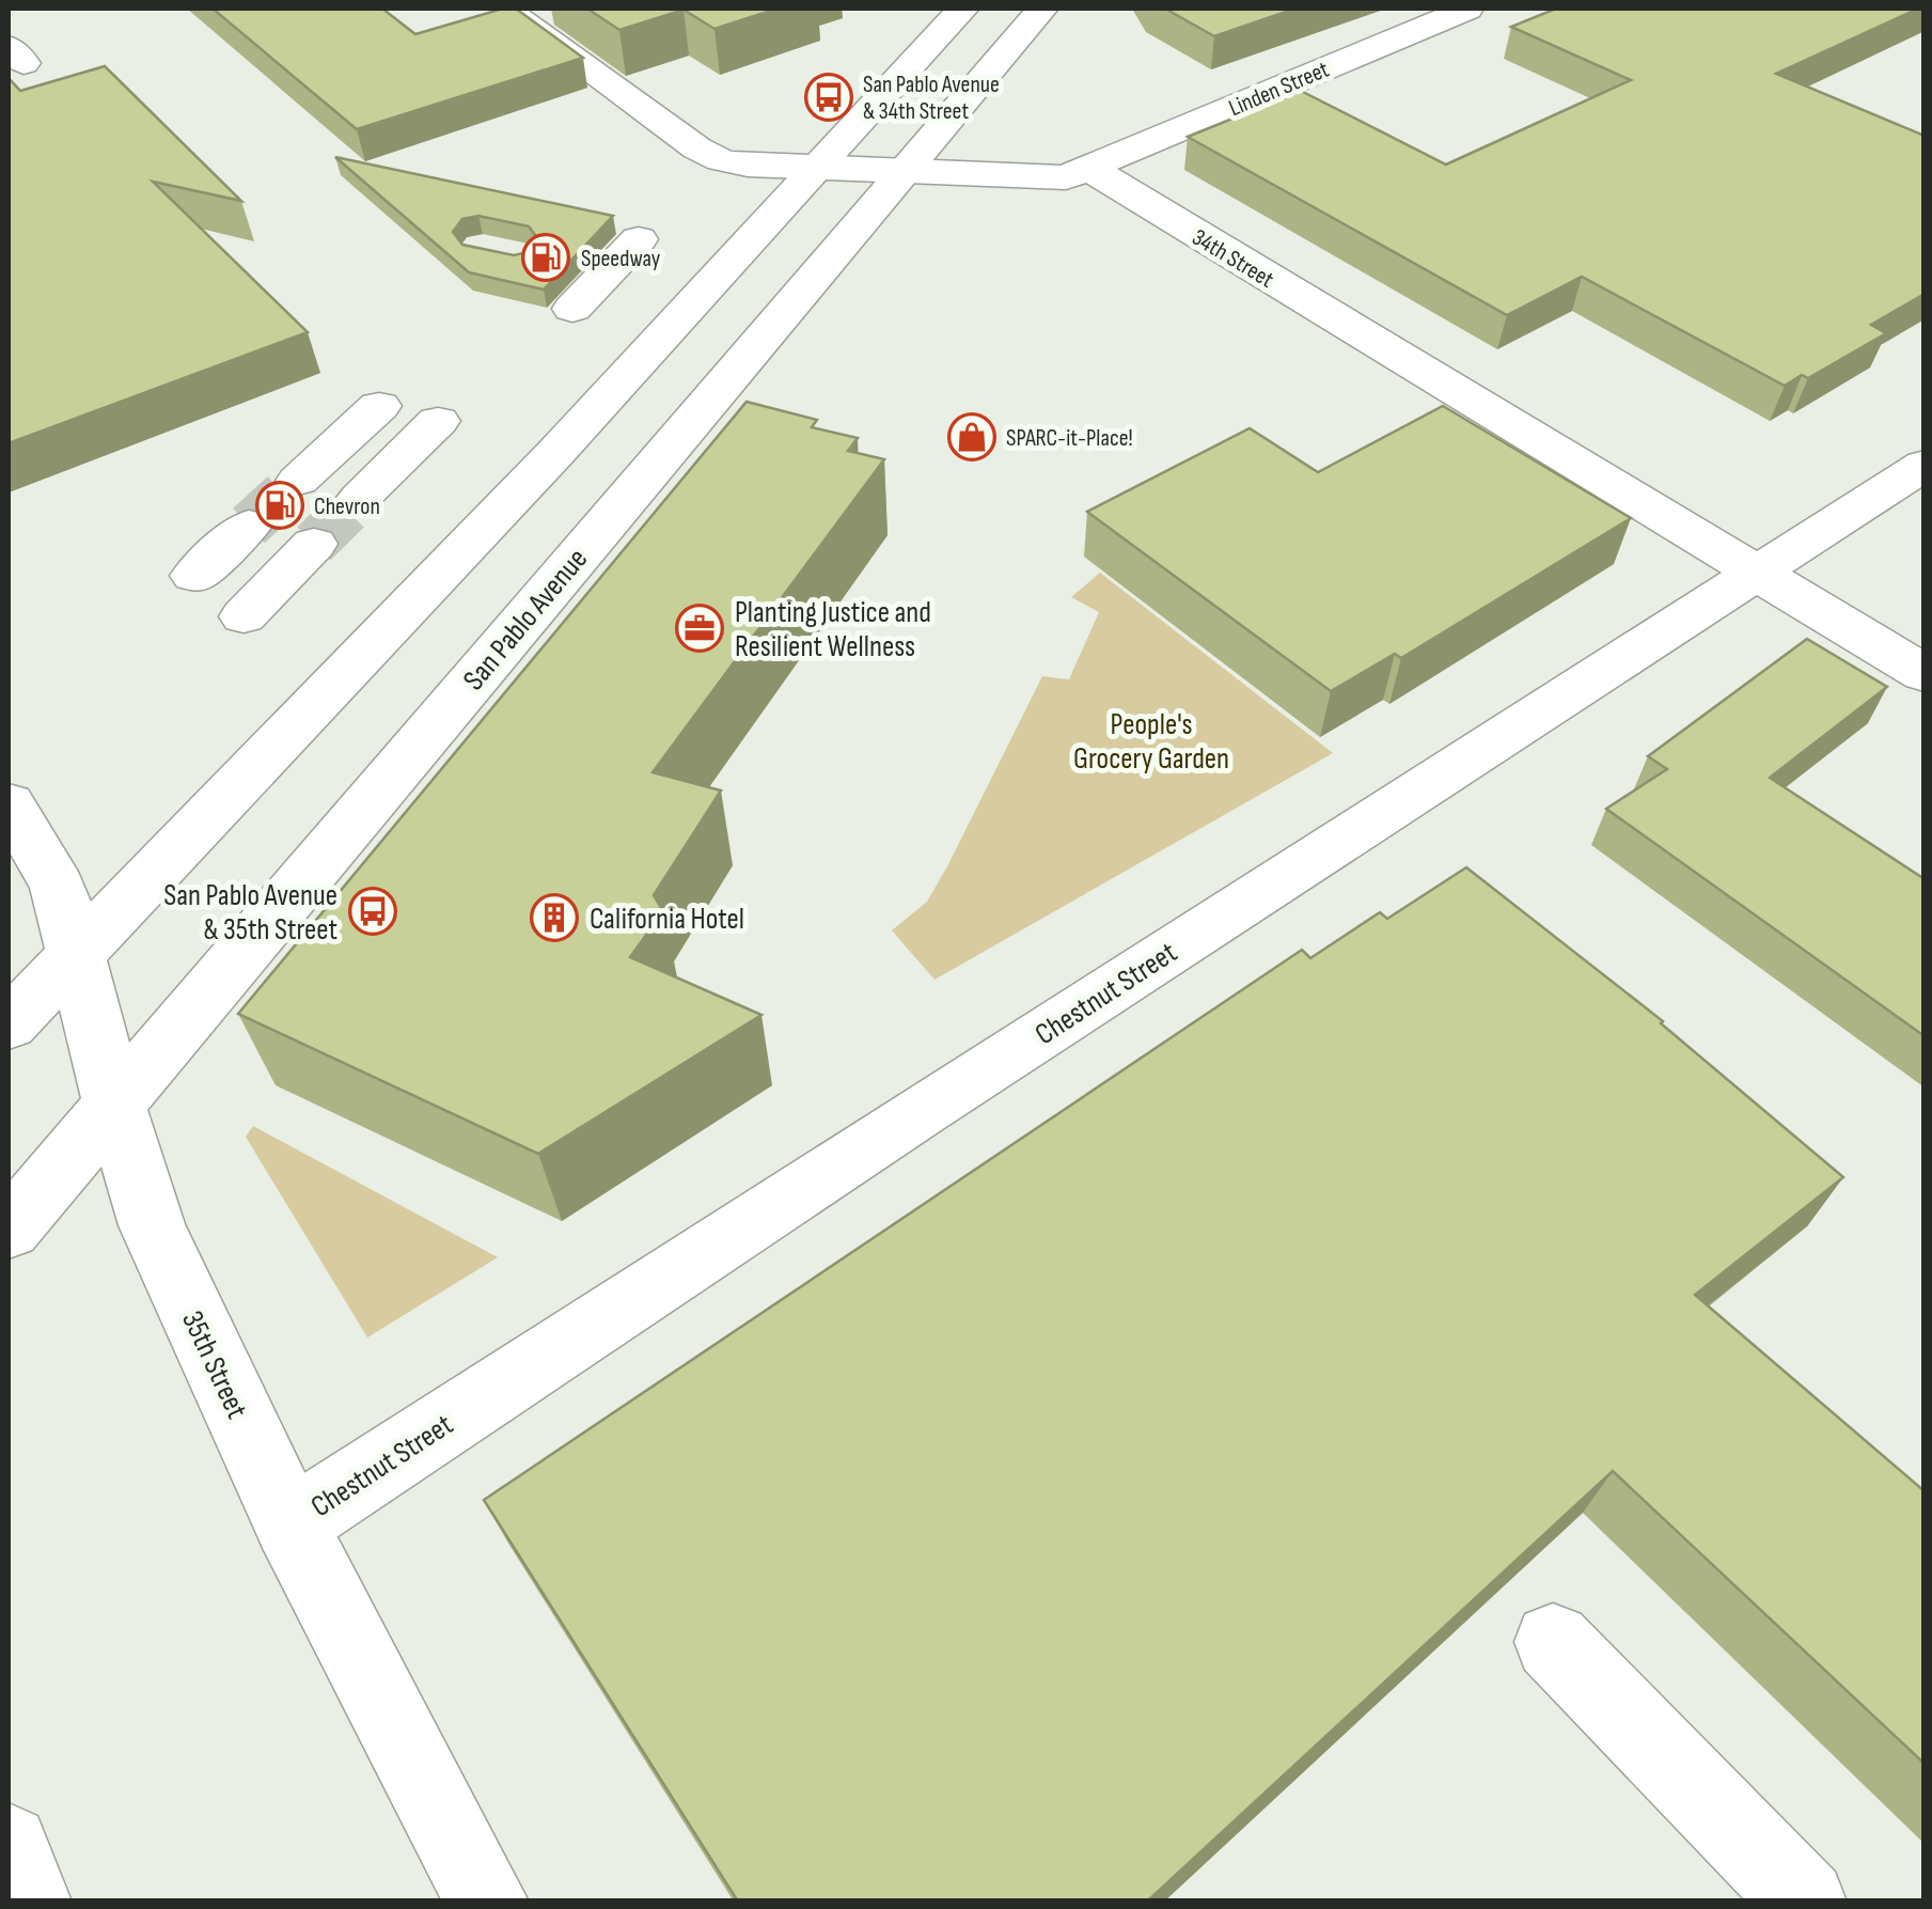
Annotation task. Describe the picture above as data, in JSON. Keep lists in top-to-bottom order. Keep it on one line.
{"streets":{"main road":["Linden Street","34th Street","San Pablo Avenue","Chestnut Street","35th Street"]},"crossings":[["Linden Street","34th Street"],["34th Street","Chestnut Street"],["San Pablo Avenue","35th Street"],["Chestnut Street","35th Street"]],"parks":["People's Grocery Garden"],"places":{"bus stop":["San Pablo Avenue & 34th Street","San Pablo Avenue & 35th Street"],"fuel station":["Speedway","Chevron"],"shop":["SPARC-it-Place!"],"office":["Planting Justice and Resilient Wellness"],"building":["California Hotel"]}}
